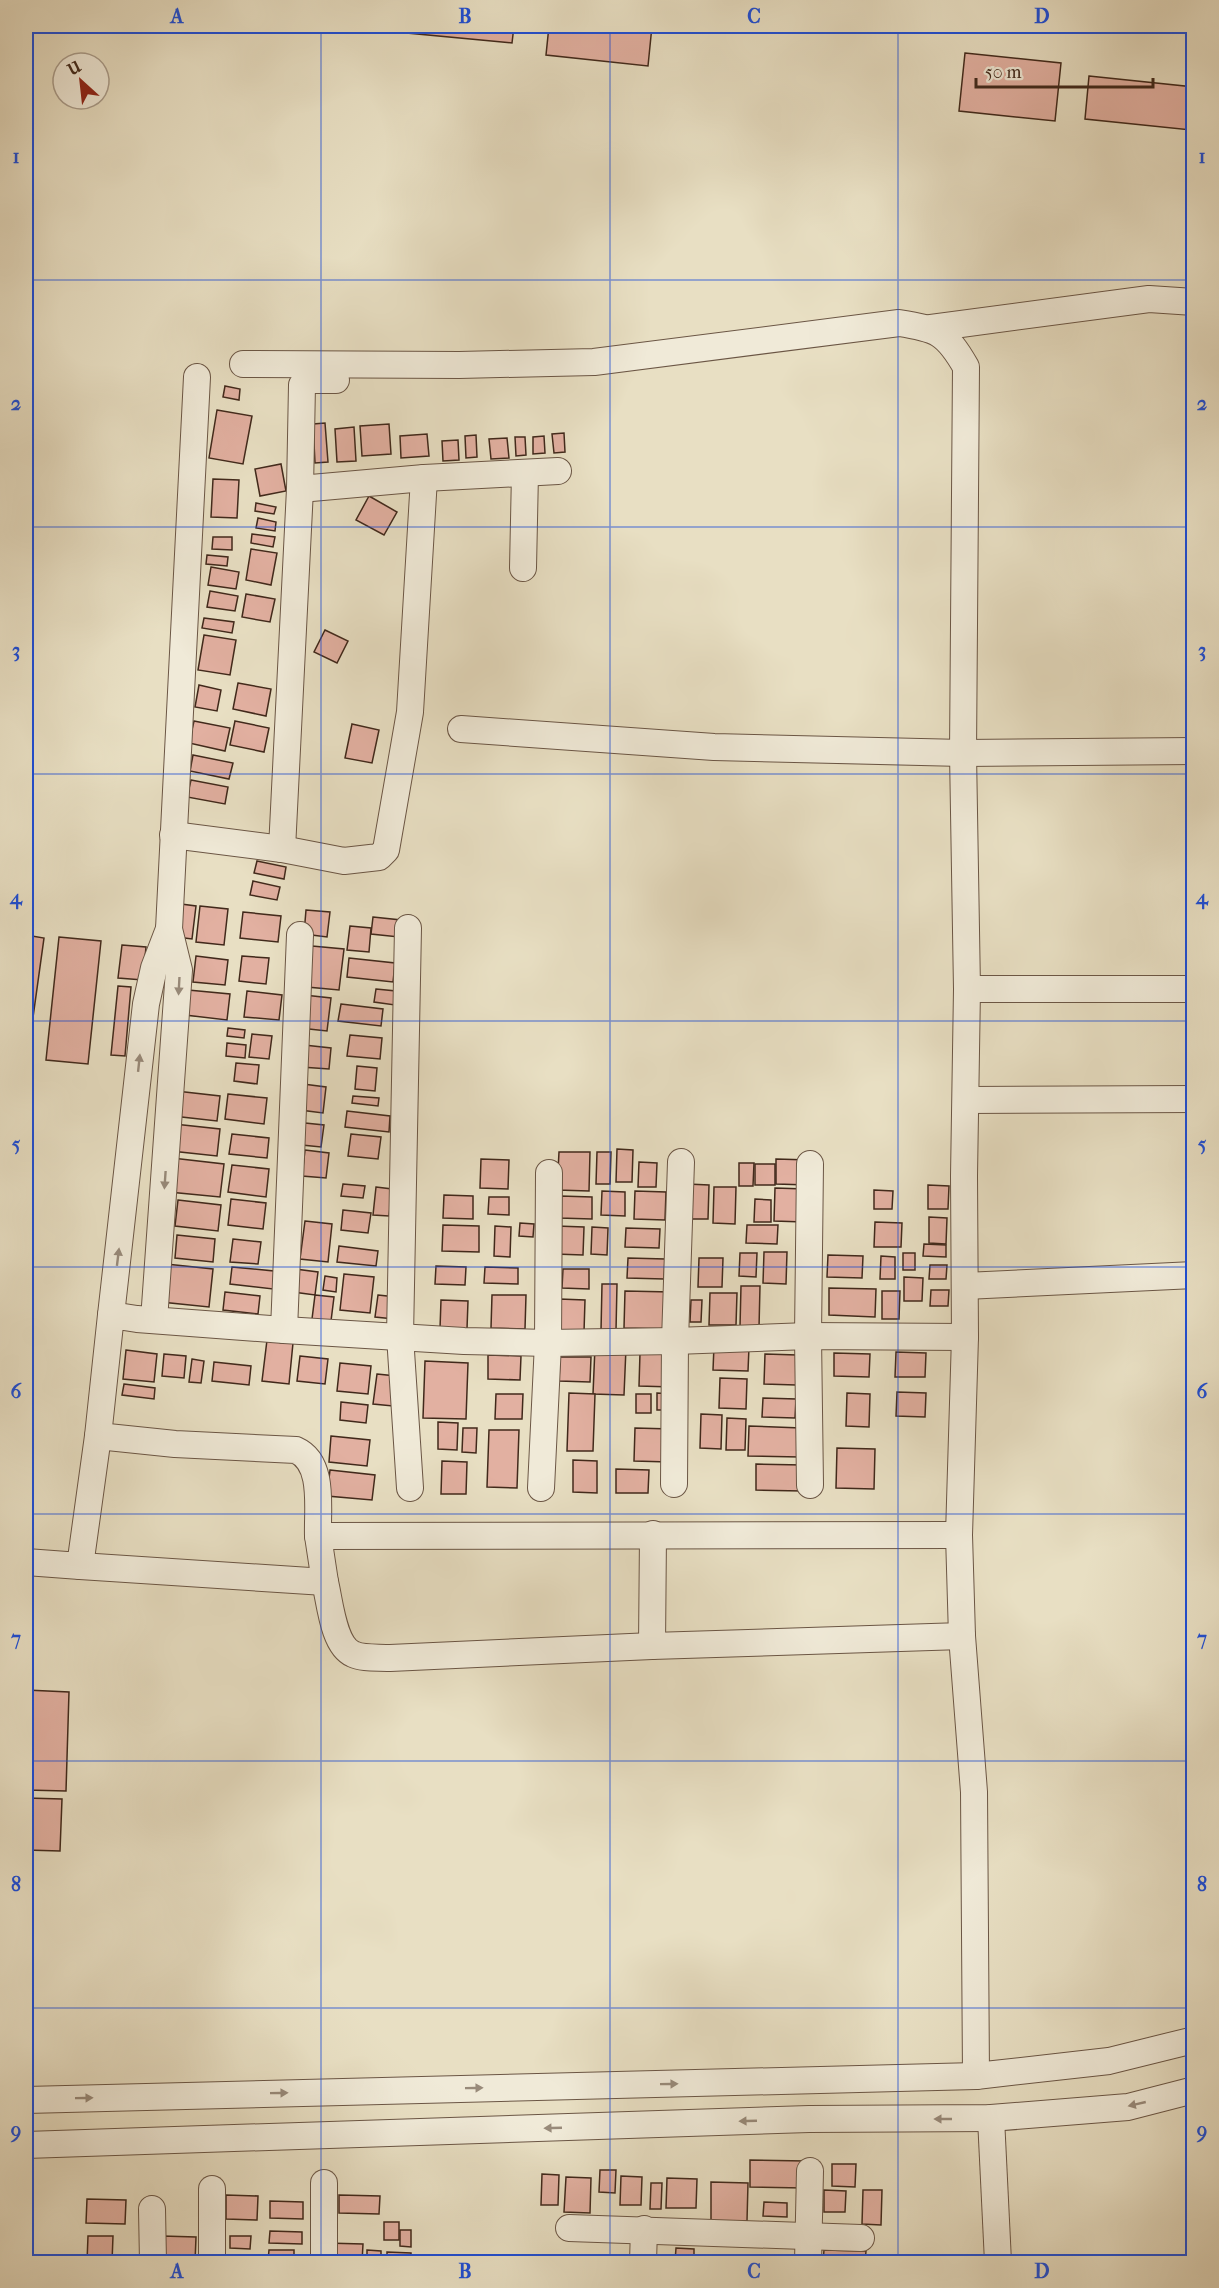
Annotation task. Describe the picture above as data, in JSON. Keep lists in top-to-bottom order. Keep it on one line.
{"scale_bar":"50 m","north":"top left","grid":{"columns":["A","B","C","D"],"rows":["1","2","3","4","5","6","7","8","9"]}}
